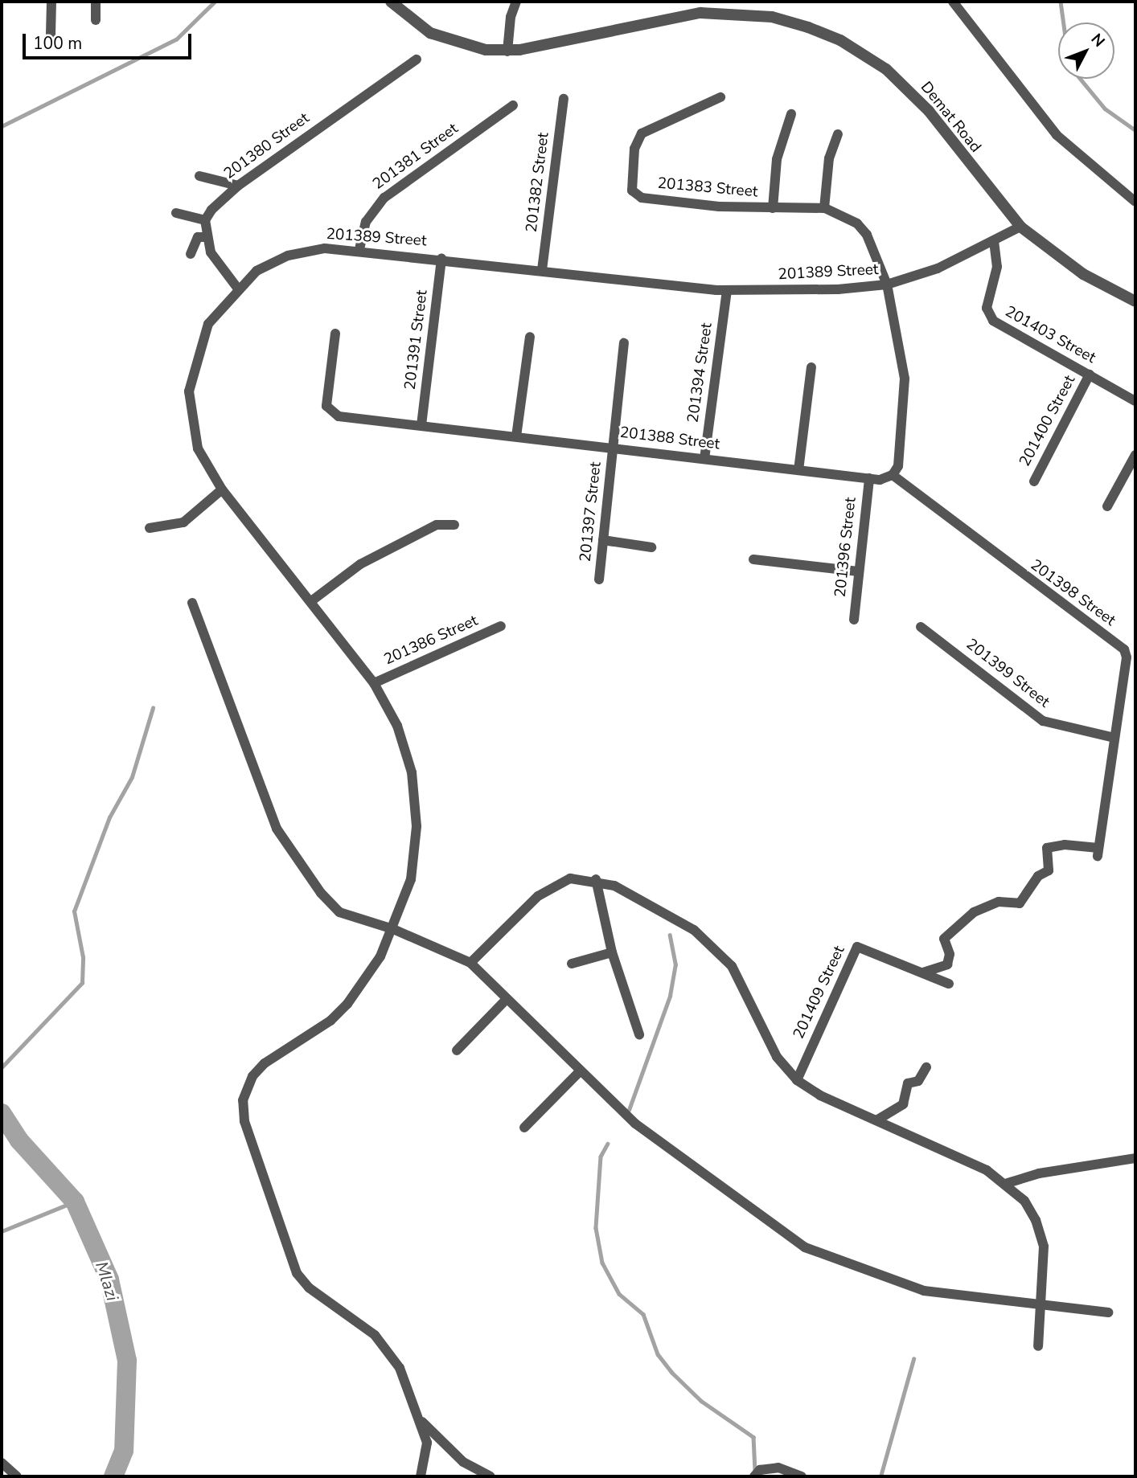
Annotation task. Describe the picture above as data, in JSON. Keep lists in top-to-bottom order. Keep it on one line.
{"streets":{"street":["Demat Road","201380 Street","201381 Street","201382 Street","201383 Street","201389 Street","201403 Street","201391 Street","201394 Street","201400 Street","201388 Street","201397 Street","201396 Street","201398 Street","201386 Street","201399 Street","201409 Street"]},"crossings":[["Demat Road","201389 Street"],["201381 Street","201389 Street"],["201382 Street","201389 Street"],["201383 Street","201389 Street"],["201389 Street","201403 Street"],["201389 Street","201391 Street"],["201389 Street","201394 Street"],["201389 Street","201386 Street"],["201403 Street","201400 Street"],["201391 Street","201388 Street"],["201394 Street","201388 Street"],["201388 Street","201397 Street"],["201388 Street","201396 Street"],["201388 Street","201398 Street"],["201398 Street","201399 Street"],["201398 Street","201409 Street"]],"water":["Mlazi"],"scale_bar":"100 m","north":"top right"}
